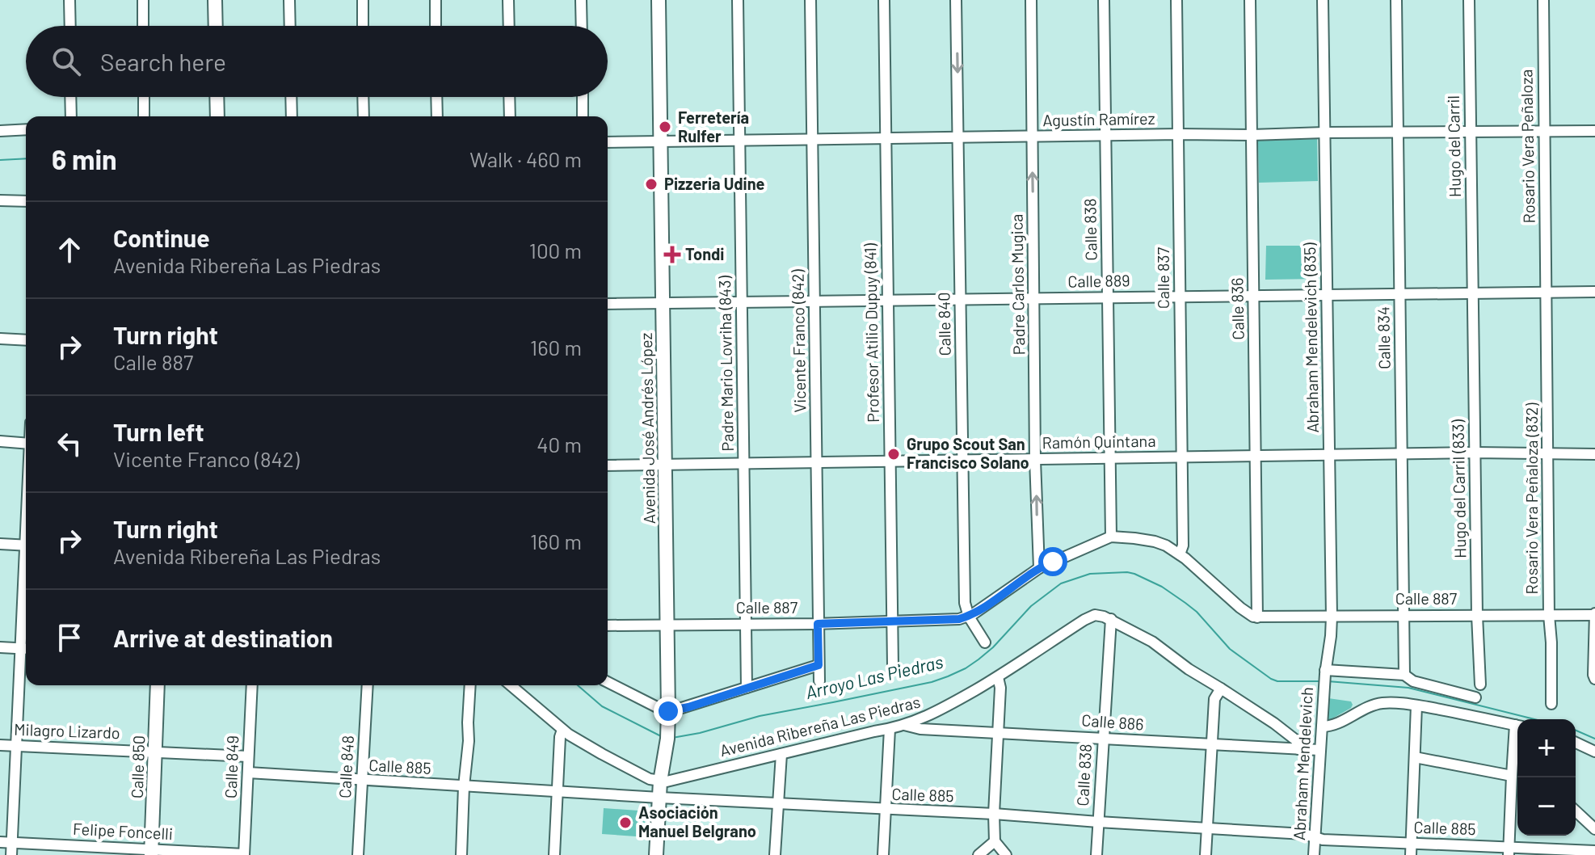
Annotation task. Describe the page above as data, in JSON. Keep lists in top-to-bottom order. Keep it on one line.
{"streets":{"main road":["Avenida José Andrés López","Calle 850"],"street":["Agustín Ramírez","Hugo del Carril","Rosario Vera Peñaloza","Calle 838","Calle 837","Calle 889","Padre Carlos Mugica","Calle 836","Calle 840","Profesor Atilio Dupuy (841)","Abraham Mendelevich (835)","Calle 834","Vicente Franco (842)","Padre Mario Lovriha (843)","Ramón Quintana","Hugo del Carril (833)","Rosario Vera Peñaloza (832)","Calle 887","Calle 886","Avenida Ribereña Las Piedras","Milagro Lizardo","Abraham Mendelevich","Calle 849","Calle 848","Calle 885","Felipe Foncelli"]},"crossings":[["Agustín Ramírez","Hugo del Carril"],["Agustín Ramírez","Rosario Vera Peñaloza"],["Agustín Ramírez","Calle 838"],["Agustín Ramírez","Calle 837"],["Agustín Ramírez","Padre Carlos Mugica"],["Agustín Ramírez","Calle 836"],["Agustín Ramírez","Calle 840"],["Agustín Ramírez","Profesor Atilio Dupuy (841)"],["Agustín Ramírez","Abraham Mendelevich (835)"],["Agustín Ramírez","Calle 834"],["Agustín Ramírez","Vicente Franco (842)"],["Agustín Ramírez","Padre Mario Lovriha (843)"],["Agustín Ramírez","Avenida José Andrés López"],["Hugo del Carril","Calle 889"],["Hugo del Carril","Hugo del Carril (833)"],["Rosario Vera Peñaloza","Calle 889"],["Rosario Vera Peñaloza","Rosario Vera Peñaloza (832)"],["Calle 838","Calle 889"],["Calle 838","Ramón Quintana"],["Calle 838","Calle 886"],["Calle 838","Avenida Ribereña Las Piedras"],["Calle 838","Calle 885"],["Calle 837","Calle 889"],["Calle 837","Ramón Quintana"],["Calle 889","Padre Carlos Mugica"],["Calle 889","Calle 836"],["Calle 889","Calle 840"],["Calle 889","Profesor Atilio Dupuy (841)"],["Calle 889","Abraham Mendelevich (835)"],["Calle 889","Calle 834"],["Calle 889","Vicente Franco (842)"],["Calle 889","Padre Mario Lovriha (843)"],["Calle 889","Avenida José Andrés López"],["Calle 889","Hugo del Carril (833)"],["Calle 889","Rosario Vera Peñaloza (832)"],["Padre Carlos Mugica","Ramón Quintana"],["Calle 836","Ramón Quintana"],["Calle 836","Calle 887"],["Calle 840","Ramón Quintana"],["Calle 840","Calle 887"],["Profesor Atilio Dupuy (841)","Ramón Quintana"],["Profesor Atilio Dupuy (841)","Calle 887"],["Abraham Mendelevich (835)","Ramón Quintana"],["Abraham Mendelevich (835)","Calle 887"],["Abraham Mendelevich (835)","Abraham Mendelevich"],["Calle 834","Ramón Quintana"],["Calle 834","Calle 887"],["Vicente Franco (842)","Ramón Quintana"],["Vicente Franco (842)","Calle 887"],["Padre Mario Lovriha (843)","Ramón Quintana"],["Padre Mario Lovriha (843)","Calle 887"],["Avenida José Andrés López","Ramón Quintana"],["Avenida José Andrés López","Calle 887"],["Avenida José Andrés López","Avenida Ribereña Las Piedras"],["Avenida José Andrés López","Calle 885"],["Ramón Quintana","Hugo del Carril (833)"],["Ramón Quintana","Rosario Vera Peñaloza (832)"],["Hugo del Carril (833)","Calle 887"],["Rosario Vera Peñaloza (832)","Calle 887"],["Calle 886","Avenida Ribereña Las Piedras"],["Calle 886","Abraham Mendelevich"],["Milagro Lizardo","Calle 850"],["Milagro Lizardo","Calle 849"],["Abraham Mendelevich","Calle 885"],["Calle 850","Felipe Foncelli"],["Calle 849","Calle 885"],["Calle 849","Felipe Foncelli"],["Calle 848","Calle 885"]],"one_way":["Padre Carlos Mugica"],"water":["Arroyo Las Piedras"],"places":{"other":["Ferretería Rulfer","Pizzeria Udine","Grupo Scout San Francisco Solano","Asociación Manuel Belgrano"],"health":["Tondi"]},"page":{"search":"Search here","heading":["6 min","Walk · 460 m"],"list":[["Continue","Avenida Ribereña Las Piedras","100 m"],["Turn right","Calle 887","160 m"],["Turn left","Vicente Franco (842)","40 m"],["Turn right","Avenida Ribereña Las Piedras","160 m"],"Arrive at destination"],"map_buttons":["+","−"]}}
